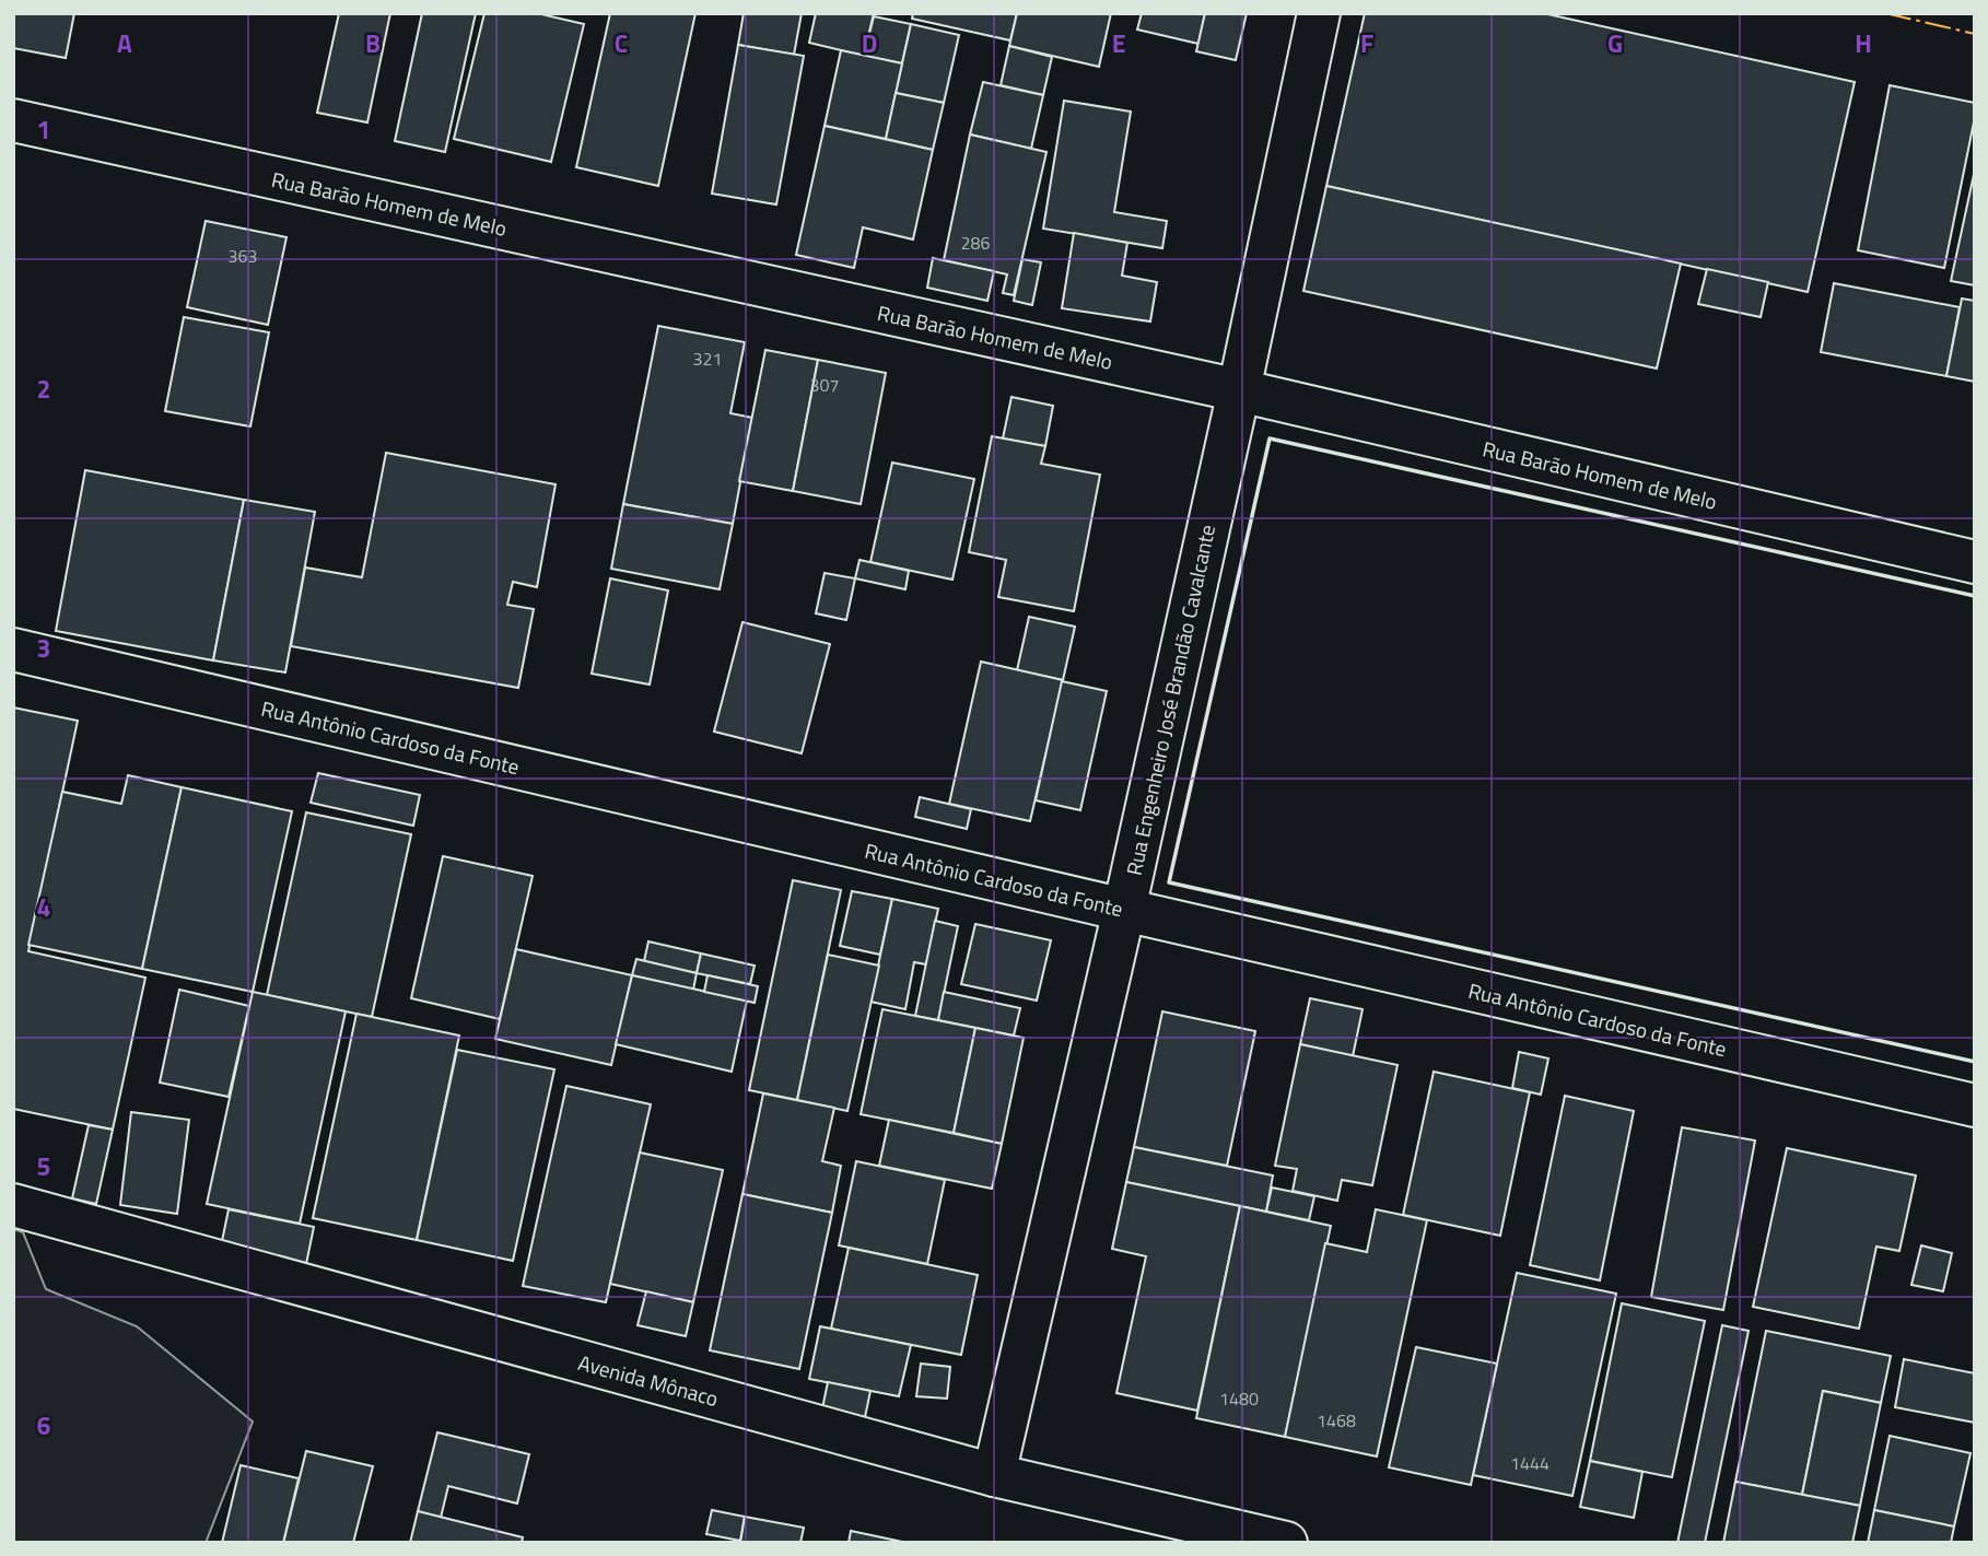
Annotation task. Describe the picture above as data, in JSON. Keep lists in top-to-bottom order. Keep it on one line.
{"streets":{"street":["Rua Barão Homem de Melo","Rua Engenheiro José Brandão Cavalcante","Rua Antônio Cardoso da Fonte","Avenida Mônaco"]},"crossings":[["Rua Barão Homem de Melo","Rua Engenheiro José Brandão Cavalcante"],["Rua Engenheiro José Brandão Cavalcante","Rua Antônio Cardoso da Fonte"],["Rua Engenheiro José Brandão Cavalcante","Avenida Mônaco"]],"house_numbers":["286","363","321","307","1480","1468","1444"],"grid":{"columns":["A","B","C","D","E","F","G","H"],"rows":["1","2","3","4","5","6"]}}
